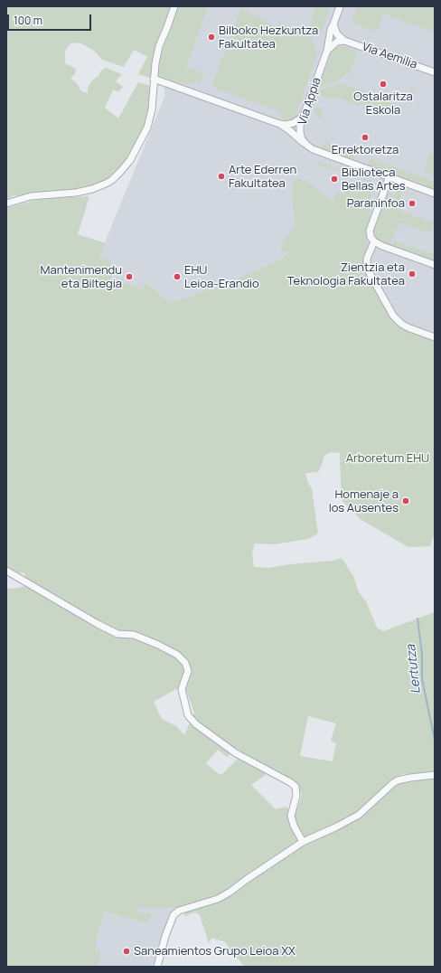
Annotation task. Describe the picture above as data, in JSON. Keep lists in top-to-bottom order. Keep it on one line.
{"streets":{"street":["Via Aemilia","Via Appia"]},"water":["Lertutza"],"parks":["Arboretum EHU"],"places":["Bilboko Hezkuntza Fakultatea","Ostalaritza Eskola","Errektoretza","Arte Ederren Fakultatea","Biblioteca Bellas Artes","Paraninfoa","Zientzia eta Teknologia Fakultatea","Mantenimendu eta Biltegia","EHU Leioa-Erandio","Homenaje a los Ausentes","Saneamientos Grupo Leioa XX"],"scale_bar":"100 m"}
